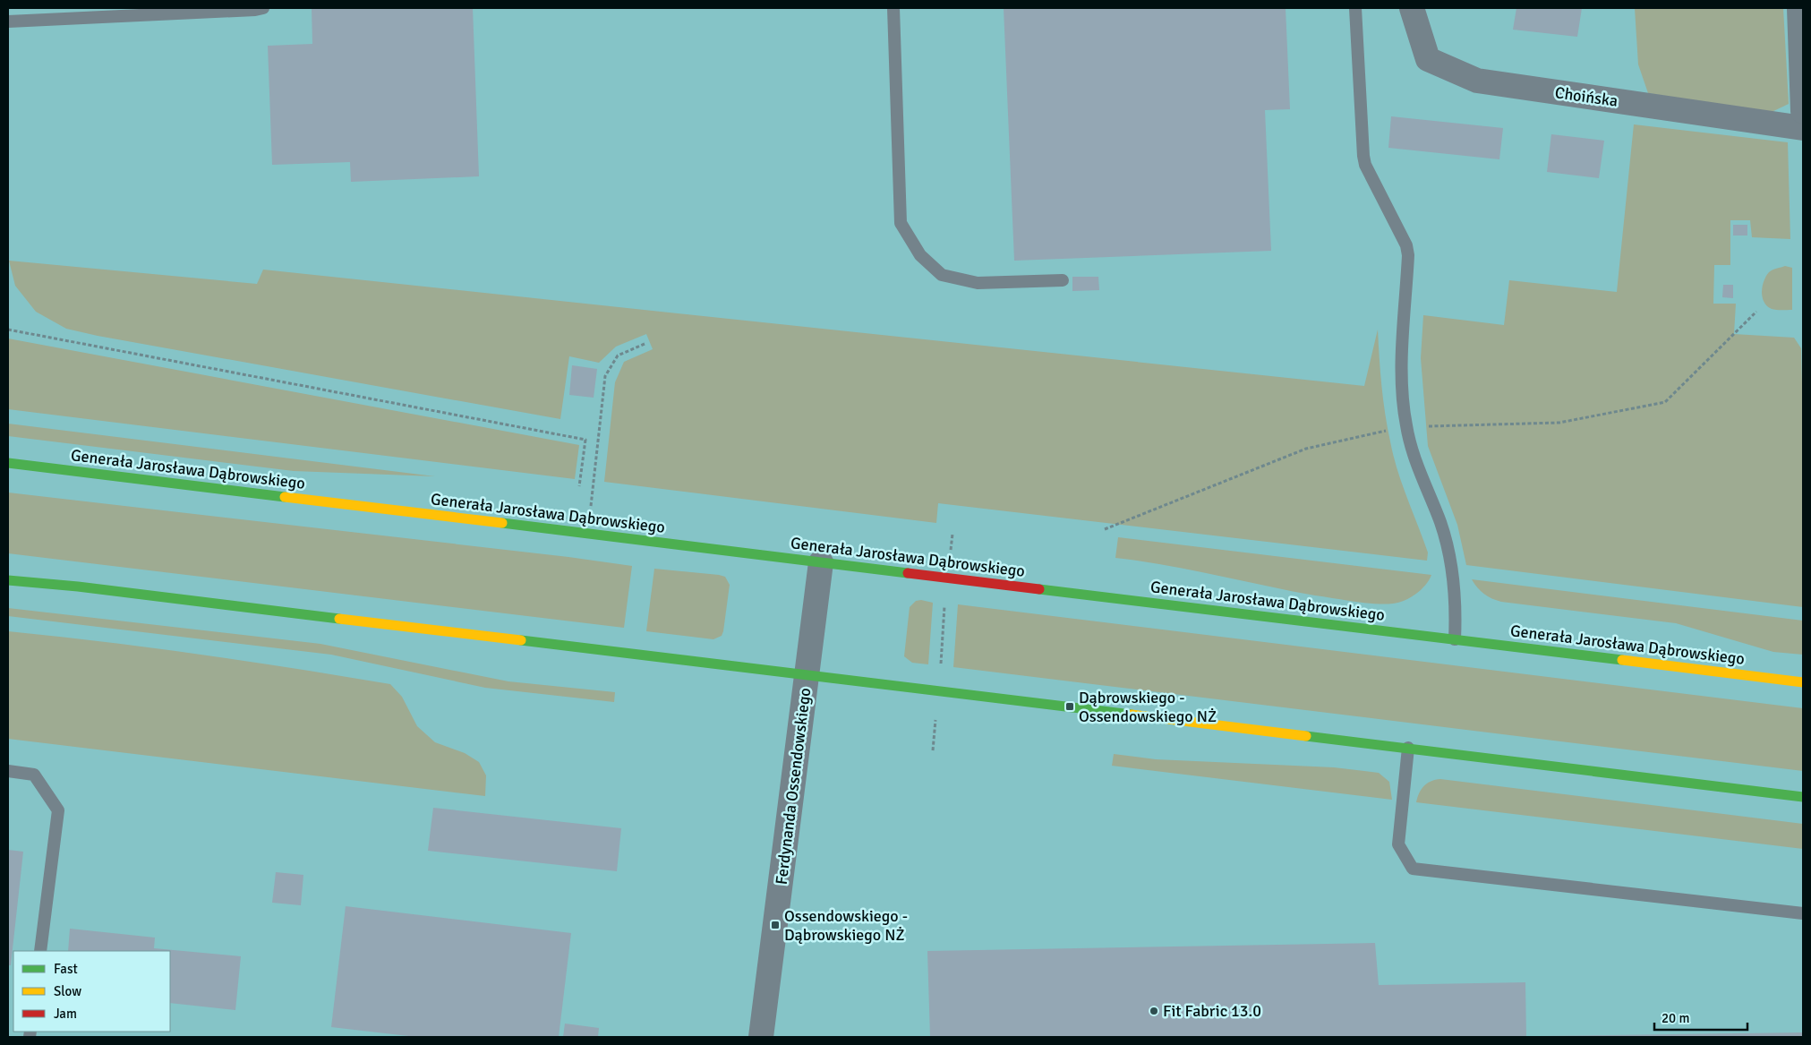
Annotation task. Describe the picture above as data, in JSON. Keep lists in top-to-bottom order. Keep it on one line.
{"streets":{"main road":["Generała Jarosława Dąbrowskiego"],"street":["Choińska","Ferdynanda Ossendowskiego"]},"crossings":[["Generała Jarosława Dąbrowskiego","Ferdynanda Ossendowskiego"]],"places":{"transit":["Dąbrowskiego - Ossendowskiego NŻ","Ossendowskiego - Dąbrowskiego NŻ"],"other":["Fit Fabric 13.0"]},"legend":["Fast","Slow","Jam"],"scale_bar":"20 m"}
